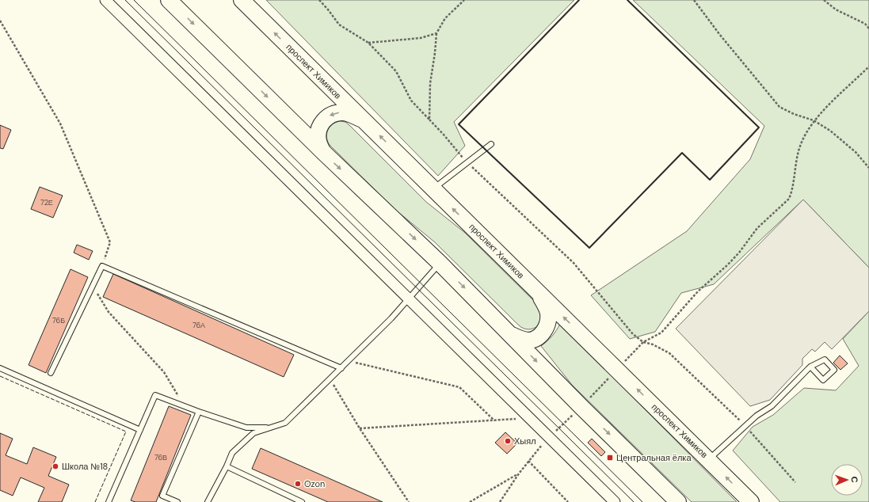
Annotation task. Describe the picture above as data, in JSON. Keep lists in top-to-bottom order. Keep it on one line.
{"streets":{"main road":["проспект Химиков"]},"places":{"other":["Хыял","Школа №18","Ozon"],"transit":["Центральная ёлка"]},"house_numbers":["72Е","76Б","76А","76В"],"north":"right"}
